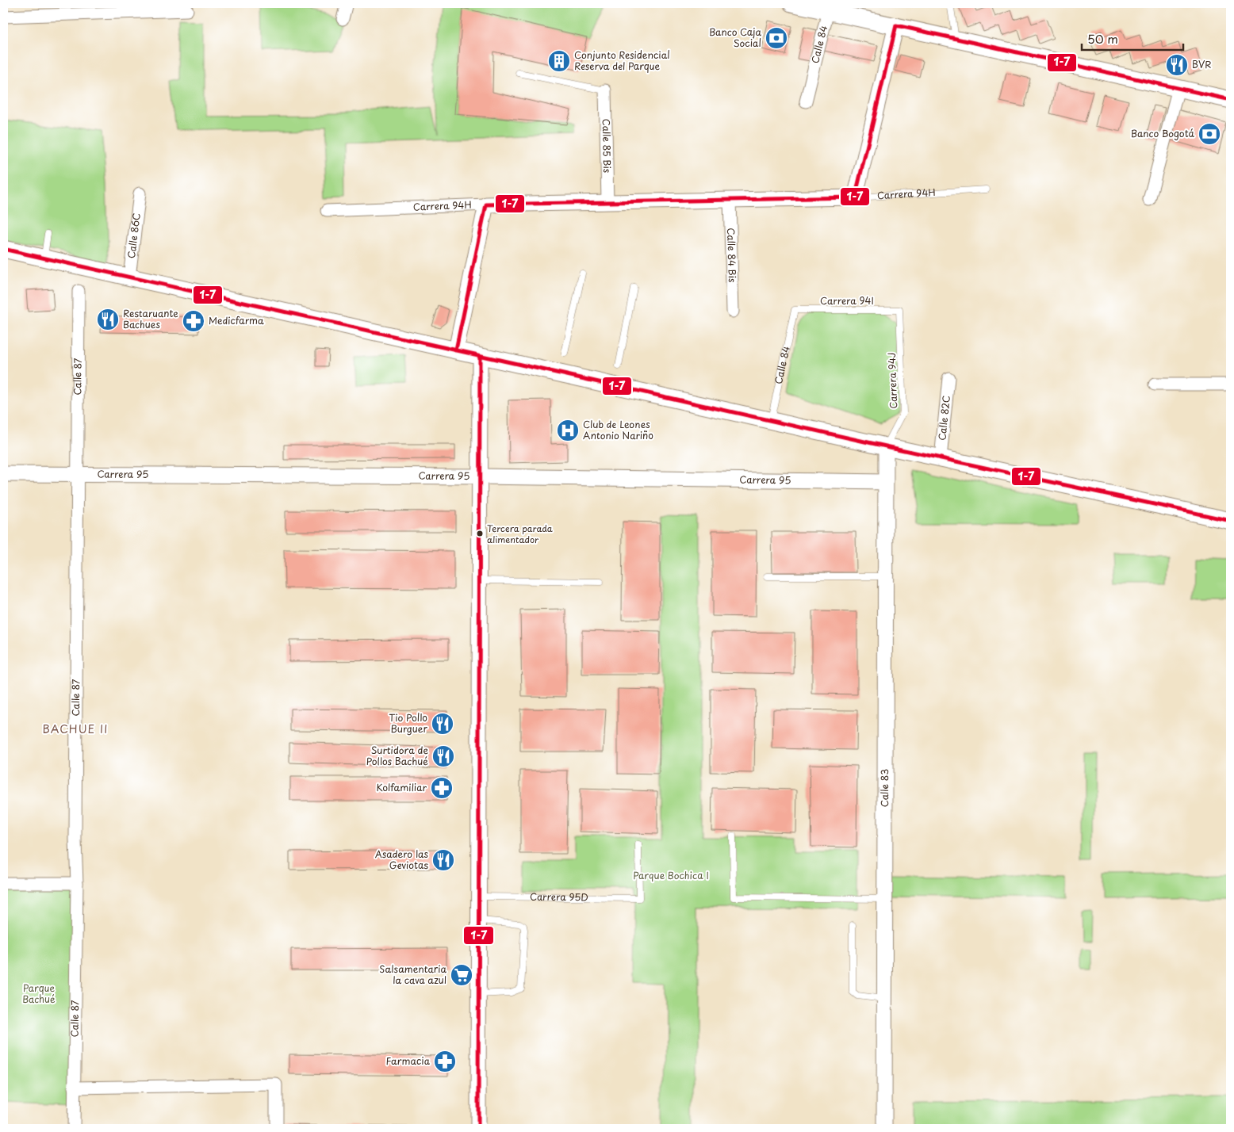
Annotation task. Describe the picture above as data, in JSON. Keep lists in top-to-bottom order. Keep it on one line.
{"streets":{"street":["Calle 84","Calle 85 Bis","Carrera 94H","Calle 86C","Calle 84 Bis","Calle 87","Calle 82C","Carrera 95","Calle 83"],"lane":["Carrera 94I","Carrera 94J","Carrera 95D"]},"crossings":[["Calle 84","Carrera 94I"],["Calle 85 Bis","Carrera 94H"],["Carrera 94H","Calle 84 Bis"],["Carrera 94I","Carrera 94J"],["Calle 87","Carrera 95"],["Carrera 94J","Calle 83"],["Carrera 95","Calle 83"]],"districts":["BACHUE II"],"parks":["Parque Bochica I","Parque Bachué"],"places":{"bank":["Banco Caja Social","Banco Bogotá"],"building":["Conjunto Residencial Reserva del Parque"],"restaurant":["BVR","Restaruante Bachues","Tio Pollo Burguer","Surtidora de Pollos Bachué","Asadero las Geviotas"],"pharmacy":["Medicfarma","Kolfamiliar","Farmacia"],"hospital":["Club de Leones Antonio Nariño"],"other":["Tercera parada alimentador"],"supermarket":["Salsamentaria la cava azul"]},"lines":["transit line 1-7"],"scale_bar":"50 m"}
